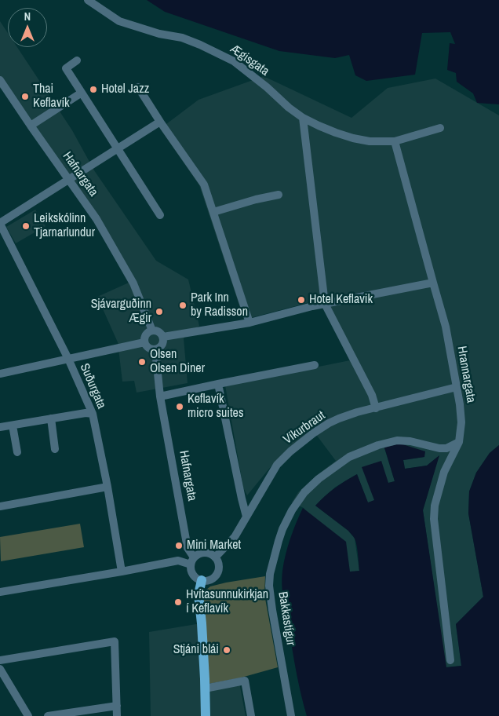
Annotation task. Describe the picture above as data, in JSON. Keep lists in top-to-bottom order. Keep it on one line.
{"streets":{"street":["Ægisgata","Hafnargata","Hrannargata","Suðurgata","Víkurbraut","Bakkastígur"]},"crossings":[["Ægisgata","Hrannargata"],["Hafnargata","Víkurbraut"],["Hrannargata","Víkurbraut"],["Hrannargata","Bakkastígur"]],"places":["Hotel Jazz","Thai Keflavík","Leikskólinn Tjarnarlundur","Hotel Keflavik","Park Inn by Radisson","Sjávarguðinn Ægir","Olsen Olsen Diner","Keflavík micro suites","Mini Market","Hvítasunnukirkjan í Keflavík","Stjáni blái"],"north":"top"}
